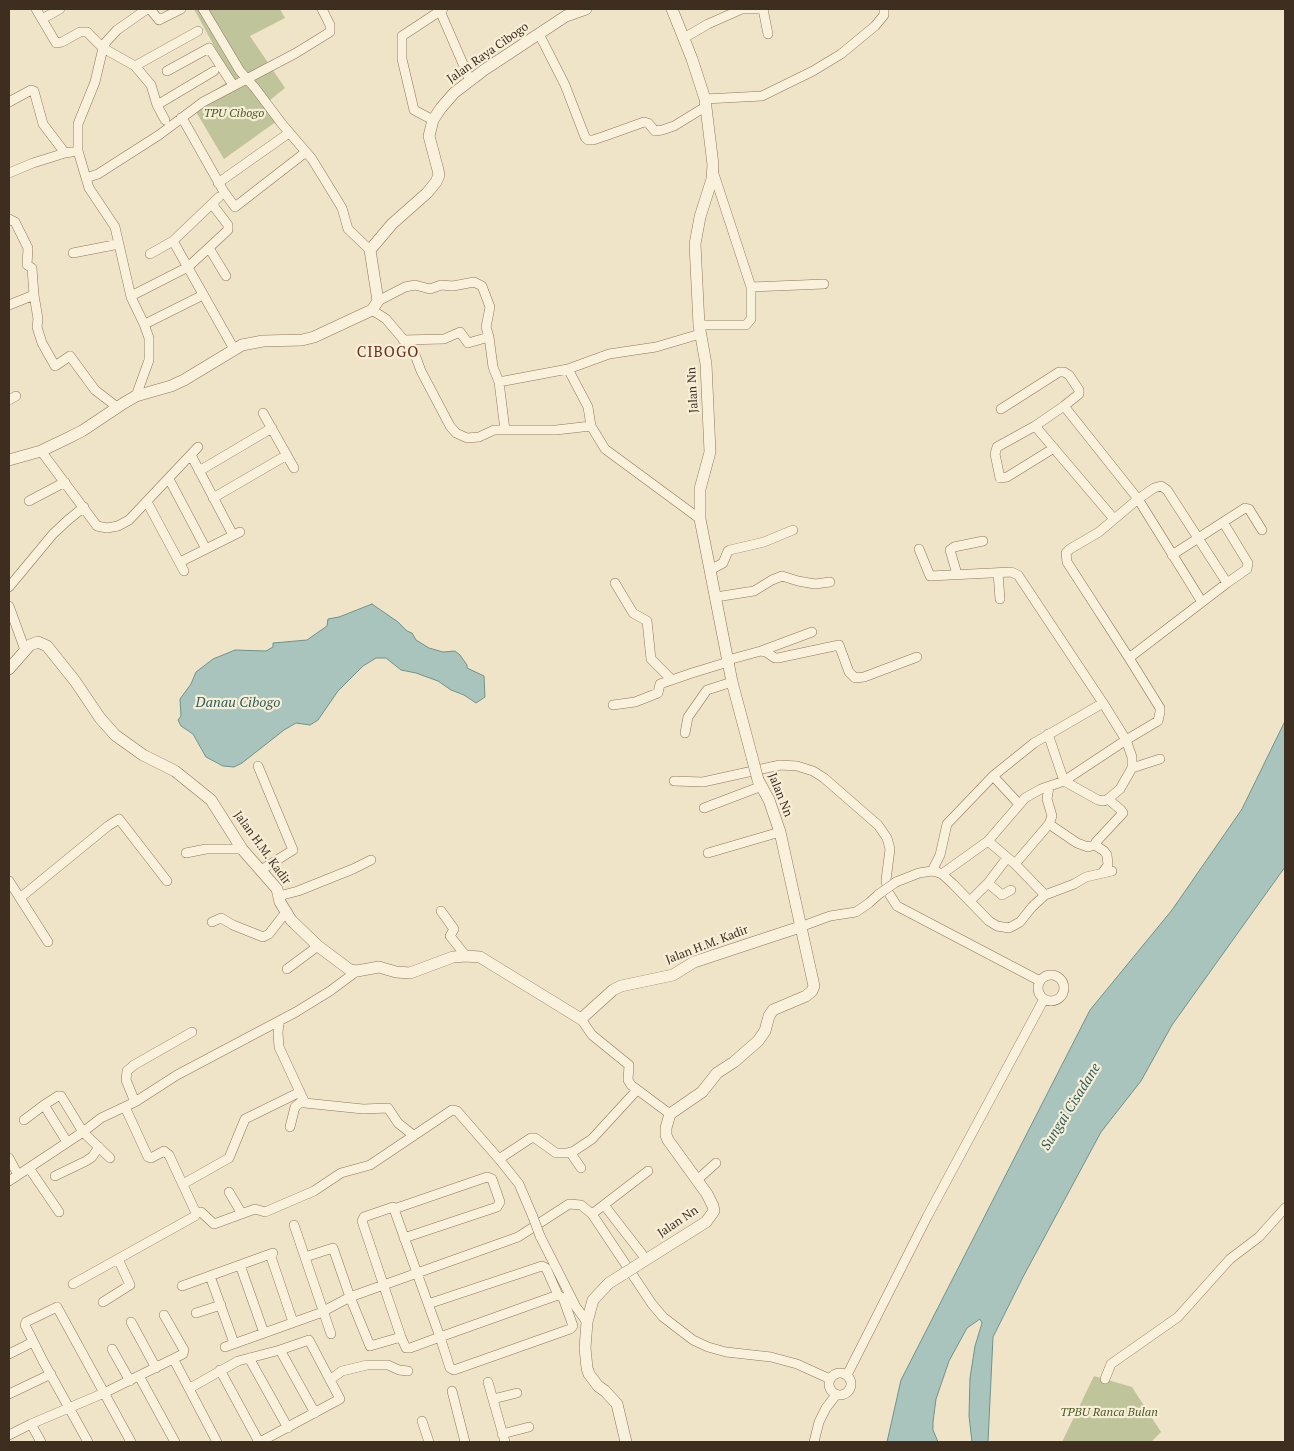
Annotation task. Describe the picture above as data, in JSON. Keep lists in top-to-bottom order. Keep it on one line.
{"streets":{"street":["Jalan Raya Cibogo","Jalan Nn","Jalan H.M. Kadir"]},"crossings":[["Jalan Nn","Jalan H.M. Kadir"]],"districts":["CIBOGO"],"water":["Danau Cibogo","Sungai Cisadane"],"parks":["TPU Cibogo","TPBU Ranca Bulan"]}
